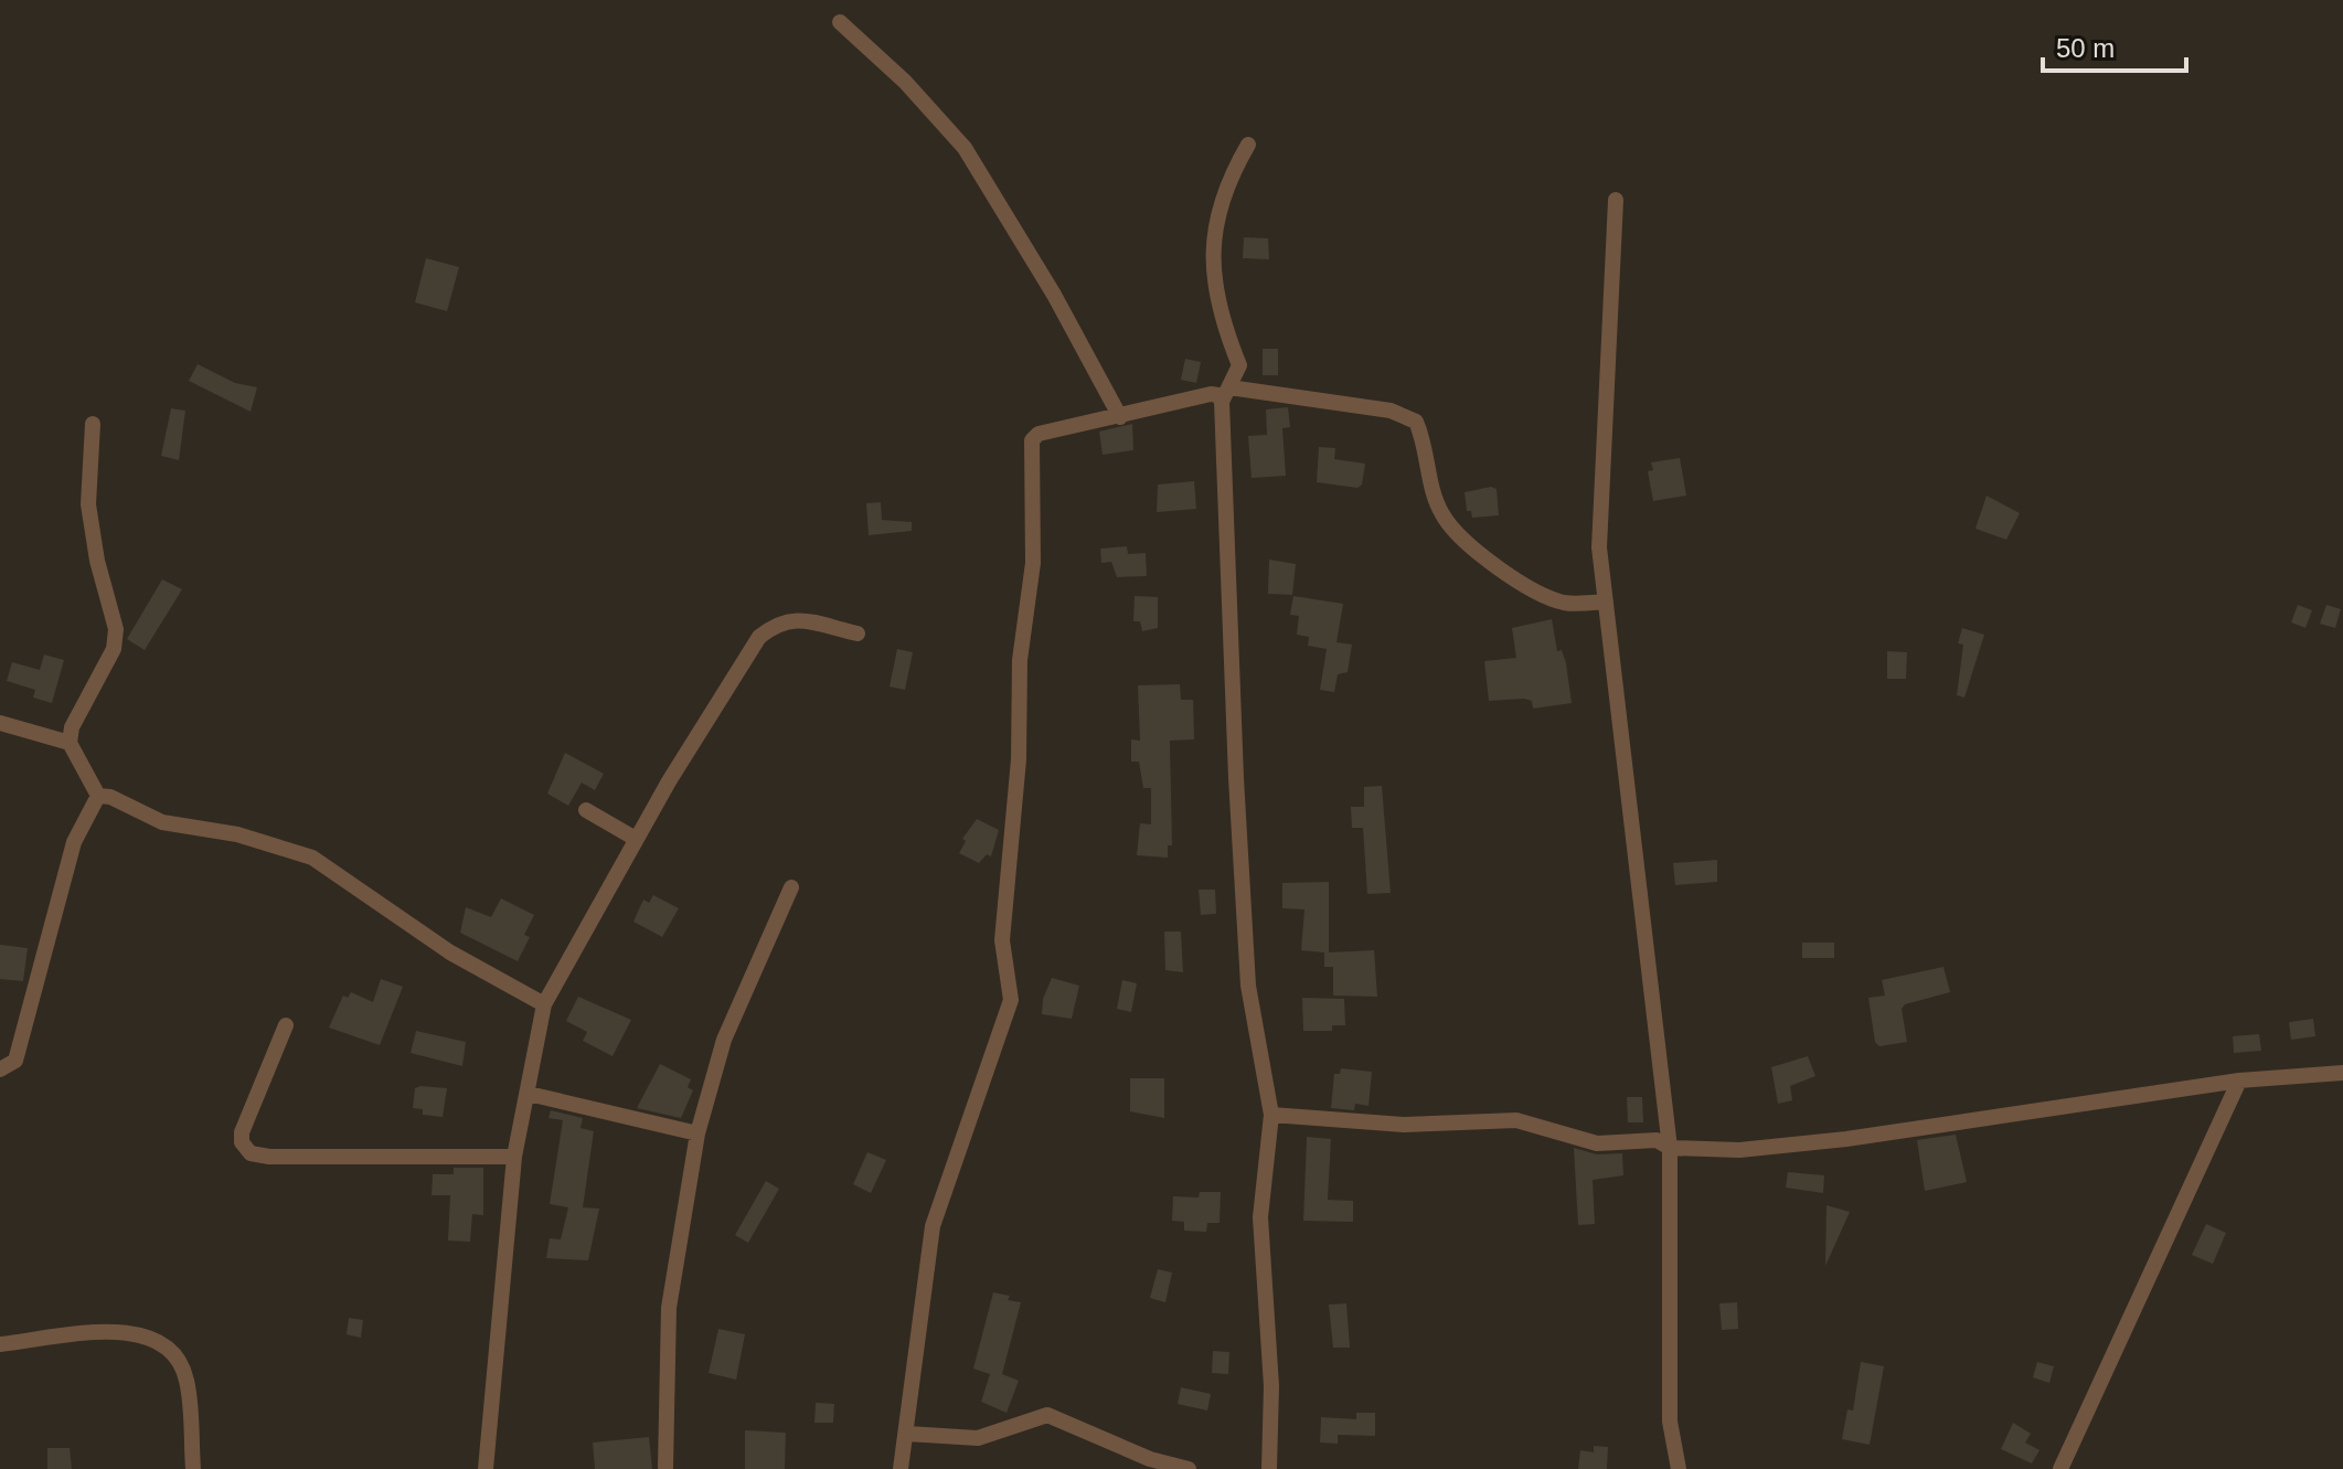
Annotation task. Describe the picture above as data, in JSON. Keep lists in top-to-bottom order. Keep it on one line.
{"scale_bar":"50 m"}
